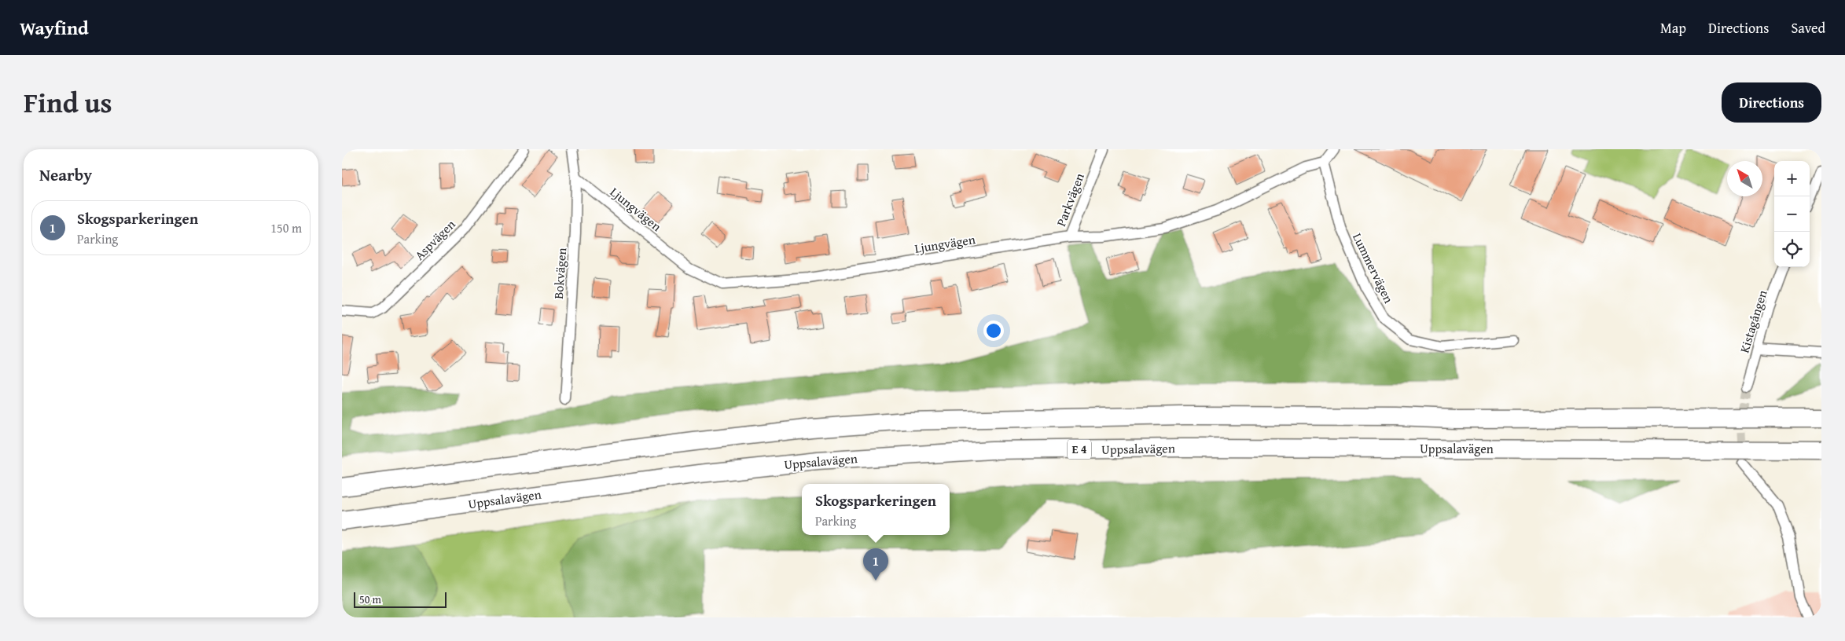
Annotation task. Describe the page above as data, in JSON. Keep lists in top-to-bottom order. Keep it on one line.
{"streets":{"highway":["Uppsalavägen","E 4"],"street":["Parkvägen","Ljungvägen","Aspvägen","Lummervägen","Bokvägen","Kistagången"]},"crossings":[["Parkvägen","Ljungvägen"],["Ljungvägen","Lummervägen"],["Ljungvägen","Bokvägen"]],"scale_bar":"50 m","north":"top left","page":{"header":"Wayfind","nav":["Map","Directions","Saved"],"title":"Find us","buttons":"Directions","heading":"Nearby","map_buttons":["+","−"],"list":[{"mark":"1","name":"Skogsparkeringen","note":"Parking","value":"150 m"}],"popup":["Skogsparkeringen","Parking"],"pins":"1","scale":"50 m"}}
